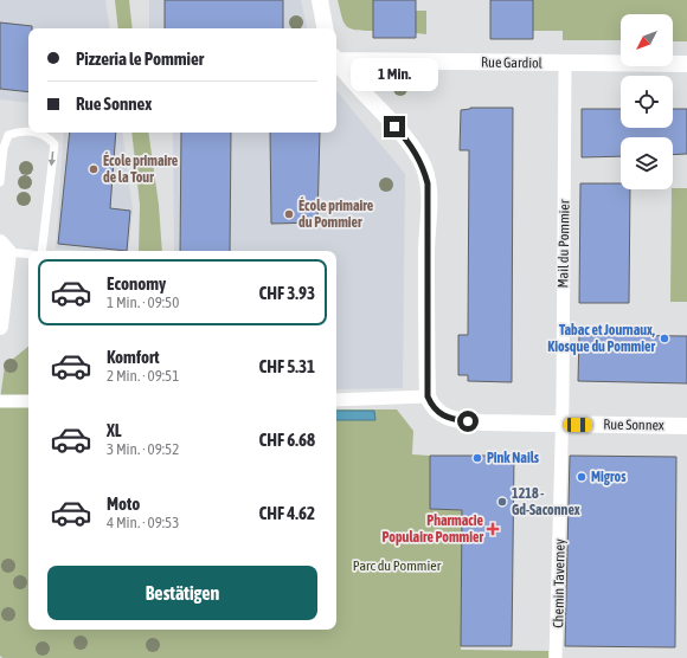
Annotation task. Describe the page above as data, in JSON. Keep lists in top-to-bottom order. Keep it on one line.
{"streets":{"street":["Rue Gardiol","Mail du Pommier","Rue Sonnex","Chemin Taverney"]},"crossings":[["Rue Gardiol","Mail du Pommier"],["Mail du Pommier","Rue Sonnex"],["Mail du Pommier","Chemin Taverney"],["Rue Sonnex","Chemin Taverney"]],"parks":["Parc du Pommier"],"places":{"other":["École primaire de la Tour","École primaire du Pommier","Tabac et Journaux, Kiosque du Pommier","Pink Nails","Migros","1218 - Gd-Saconnex"],"health":["Pharmacie Populaire Pommier"]},"north":"bottom left","page":{"banner":["Pizzeria le Pommier","Rue Sonnex"],"bubble":"1 Min.","list":[{"name":"Economy","note":"1 Min. · 09:50","value":"CHF 3.93"},{"name":"Komfort","note":"2 Min. · 09:51","value":"CHF 5.31"},{"name":"XL","note":"3 Min. · 09:52","value":"CHF 6.68"},{"name":"Moto","note":"4 Min. · 09:53","value":"CHF 4.62"}],"buttons":"Bestätigen"}}
